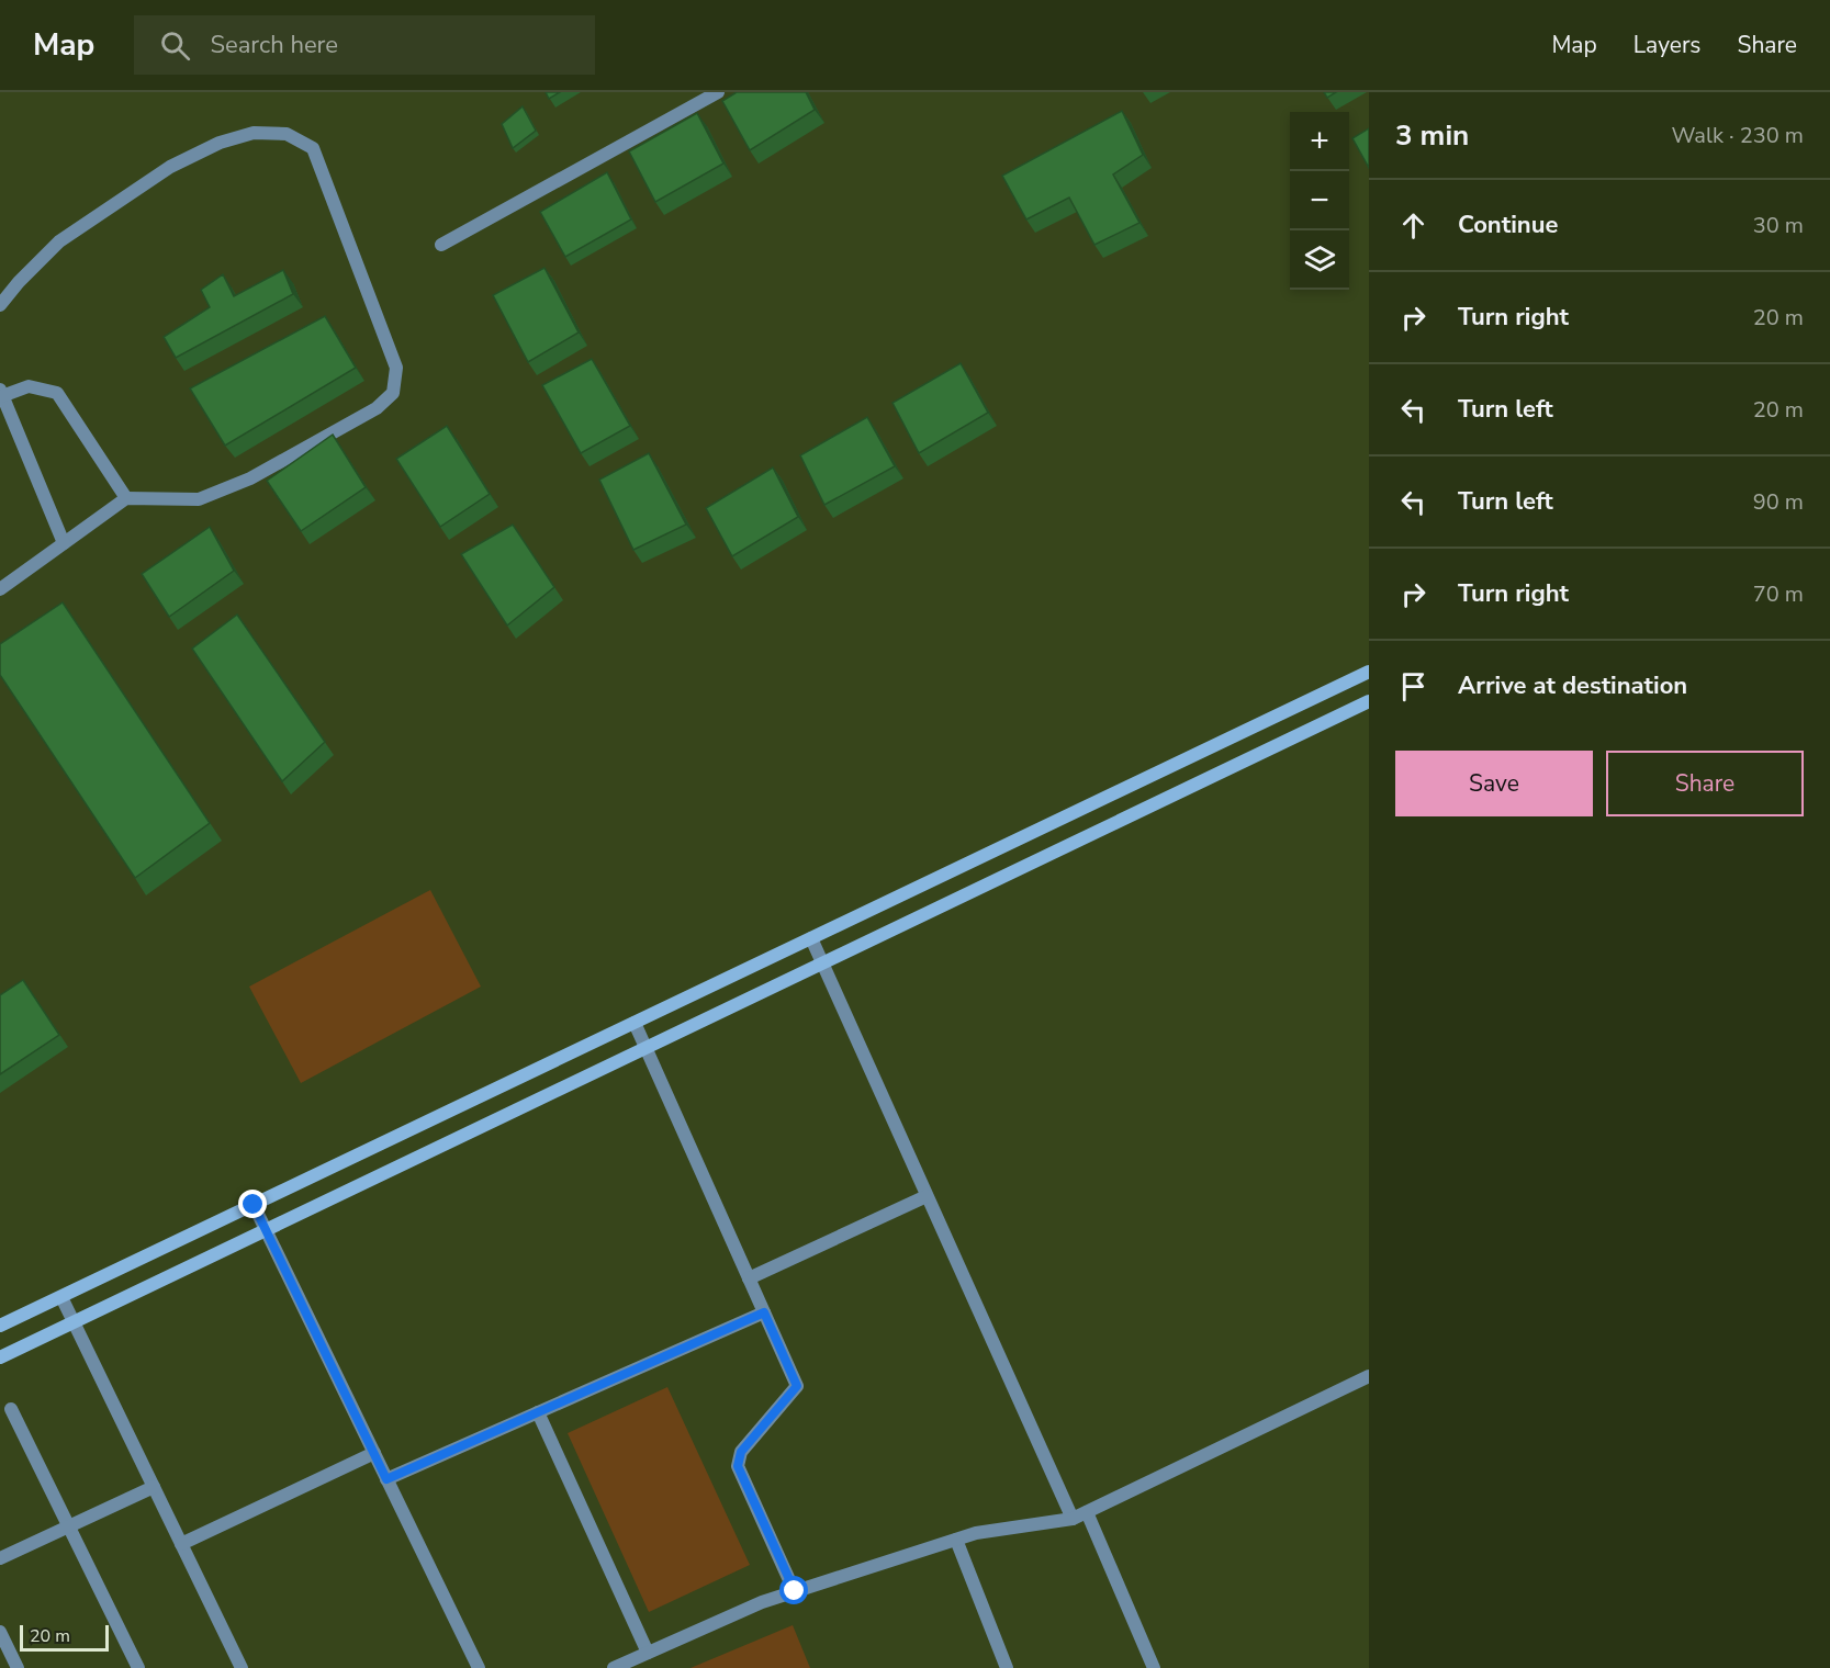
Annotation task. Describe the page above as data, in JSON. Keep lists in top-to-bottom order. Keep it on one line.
{"scale_bar":"20 m","page":{"header":"Map","search":"Search here","nav":["Map","Layers","Share"],"heading":["3 min","Walk · 230 m"],"map_buttons":["+","−"],"list":[["Continue","30 m"],["Turn right","20 m"],["Turn left","20 m"],["Turn left","90 m"],["Turn right","70 m"],"Arrive at destination"],"buttons":["Save","Share"],"scale":"20 m"}}
